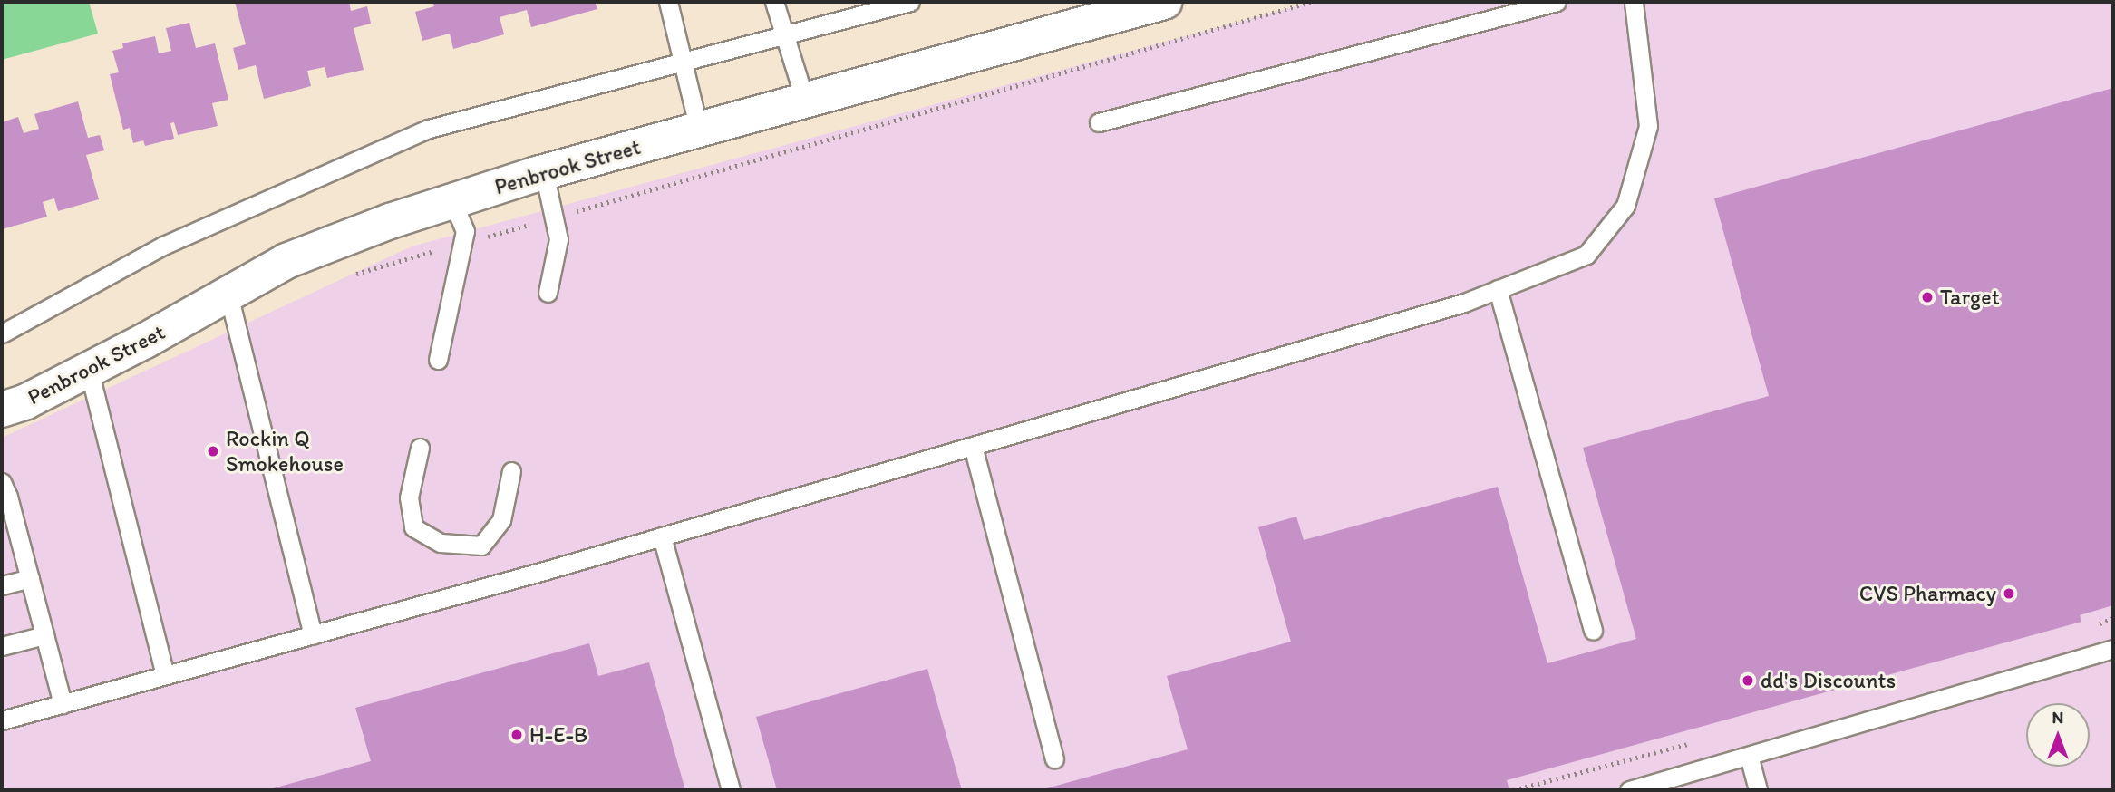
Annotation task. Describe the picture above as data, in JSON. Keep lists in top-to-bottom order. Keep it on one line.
{"streets":{"street":["Penbrook Street"]},"places":["Target","Rockin Q Smokehouse","CVS Pharmacy","dd's Discounts","H-E-B"],"north":"top"}
